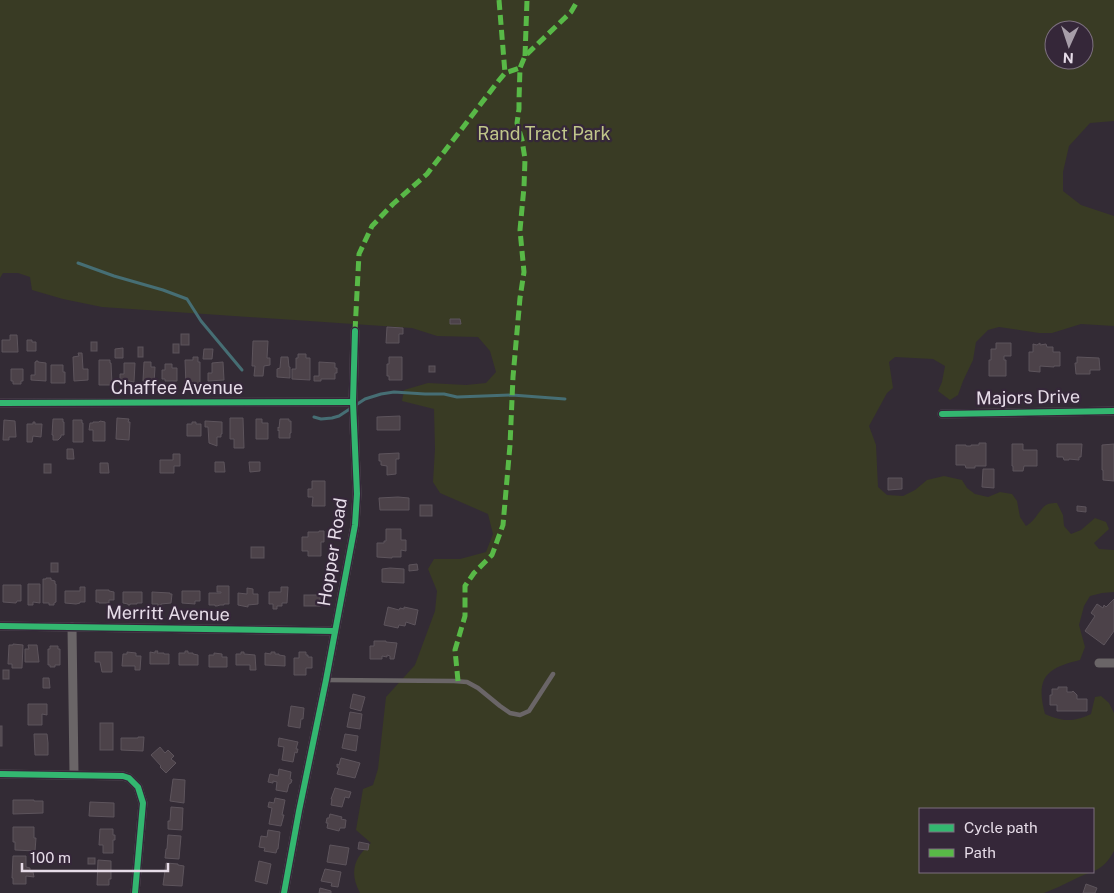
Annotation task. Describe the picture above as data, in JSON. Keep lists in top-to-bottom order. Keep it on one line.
{"streets":{"street":["Chaffee Avenue","Majors Drive","Hopper Road","Merritt Avenue"]},"crossings":[["Chaffee Avenue","Hopper Road"],["Hopper Road","Merritt Avenue"]],"parks":["Rand Tract Park"],"legend":["Cycle path","Path"],"scale_bar":"100 m","north":"bottom"}
